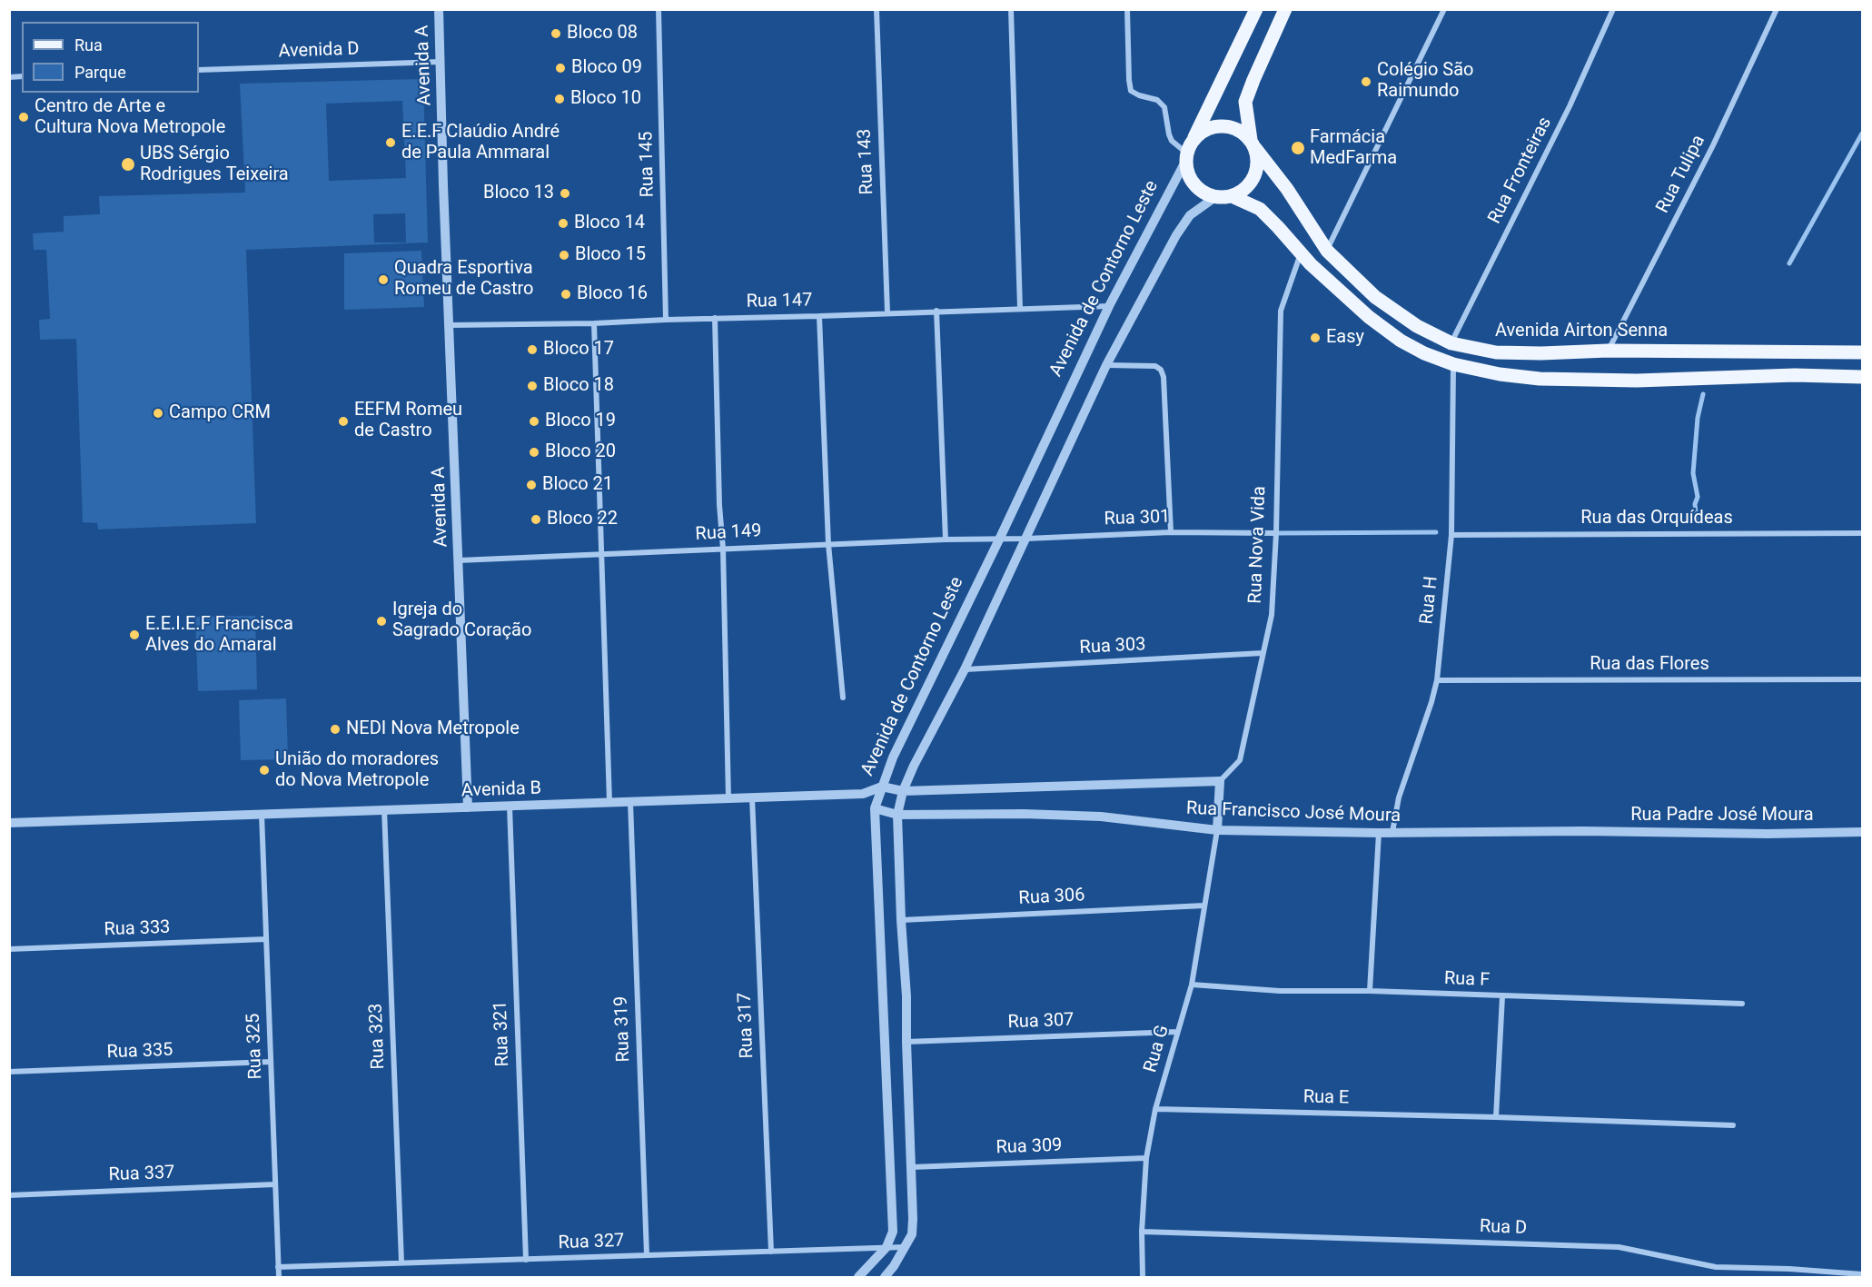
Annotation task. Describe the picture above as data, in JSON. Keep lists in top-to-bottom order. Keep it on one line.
{"streets":{"main road":["Avenida de Contorno Leste","Avenida Airton Senna"],"street":["Avenida D","Avenida A","Rua 143","Rua 145","Rua Fronteiras","Rua Tulipa","Rua 147","Rua 301","Rua das Orquídeas","Rua 149","Rua Nova Vida","Rua H","Rua 303","Rua das Flores","Avenida B","Rua Francisco José Moura","Rua Padre José Moura","Rua 306","Rua 333","Rua F","Rua 307","Rua 317","Rua 319","Rua 321","Rua 323","Rua 325","Rua G","Rua 335","Rua E","Rua 309","Rua 337","Rua D","Rua 327"]},"crossings":[["Avenida D","Avenida A"],["Avenida A","Rua 147"],["Avenida A","Rua 149"],["Avenida A","Avenida B"],["Rua 143","Rua 147"],["Rua 145","Rua 147"],["Rua Fronteiras","Avenida Airton Senna"],["Rua Tulipa","Avenida Airton Senna"],["Avenida de Contorno Leste","Rua 147"],["Avenida de Contorno Leste","Avenida Airton Senna"],["Avenida de Contorno Leste","Rua 301"],["Avenida de Contorno Leste","Rua 149"],["Avenida de Contorno Leste","Avenida B"],["Avenida de Contorno Leste","Rua Francisco José Moura"],["Avenida de Contorno Leste","Rua 327"],["Rua 301","Rua 149"],["Rua 301","Rua Nova Vida"],["Rua das Orquídeas","Rua H"],["Rua Nova Vida","Rua 303"],["Rua Nova Vida","Rua Francisco José Moura"],["Rua H","Rua das Flores"],["Rua H","Rua Francisco José Moura"],["Avenida B","Rua Francisco José Moura"],["Avenida B","Rua 317"],["Avenida B","Rua 319"],["Avenida B","Rua 321"],["Avenida B","Rua 323"],["Avenida B","Rua 325"],["Rua Francisco José Moura","Rua Padre José Moura"],["Rua Francisco José Moura","Rua G"],["Rua 306","Rua G"],["Rua 333","Rua 325"],["Rua F","Rua G"],["Rua 307","Rua G"],["Rua 317","Rua 327"],["Rua 319","Rua 327"],["Rua 321","Rua 327"],["Rua 323","Rua 327"],["Rua 325","Rua 335"],["Rua 325","Rua 337"],["Rua 325","Rua 327"],["Rua G","Rua E"],["Rua G","Rua 309"],["Rua G","Rua D"]],"places":["Bloco 08","Bloco 09","Colégio São Raimundo","Bloco 10","Centro de Arte e Cultura Nova Metropole","E.E.F Claúdio André de Paula Ammaral","Farmácia MedFarma","UBS Sérgio Rodrigues Teixeira","Bloco 13","Bloco 14","Bloco 15","Quadra Esportiva Romeu de Castro","Bloco 16","Easy","Bloco 17","Bloco 18","Campo CRM","EEFM Romeu de Castro","Bloco 19","Bloco 20","Bloco 21","Bloco 22","Igreja do Sagrado Coração","E.E.I.E.F Francisca Alves do Amaral","NEDI Nova Metropole","União do moradores do Nova Metropole"],"legend":["Rua","Parque"]}
